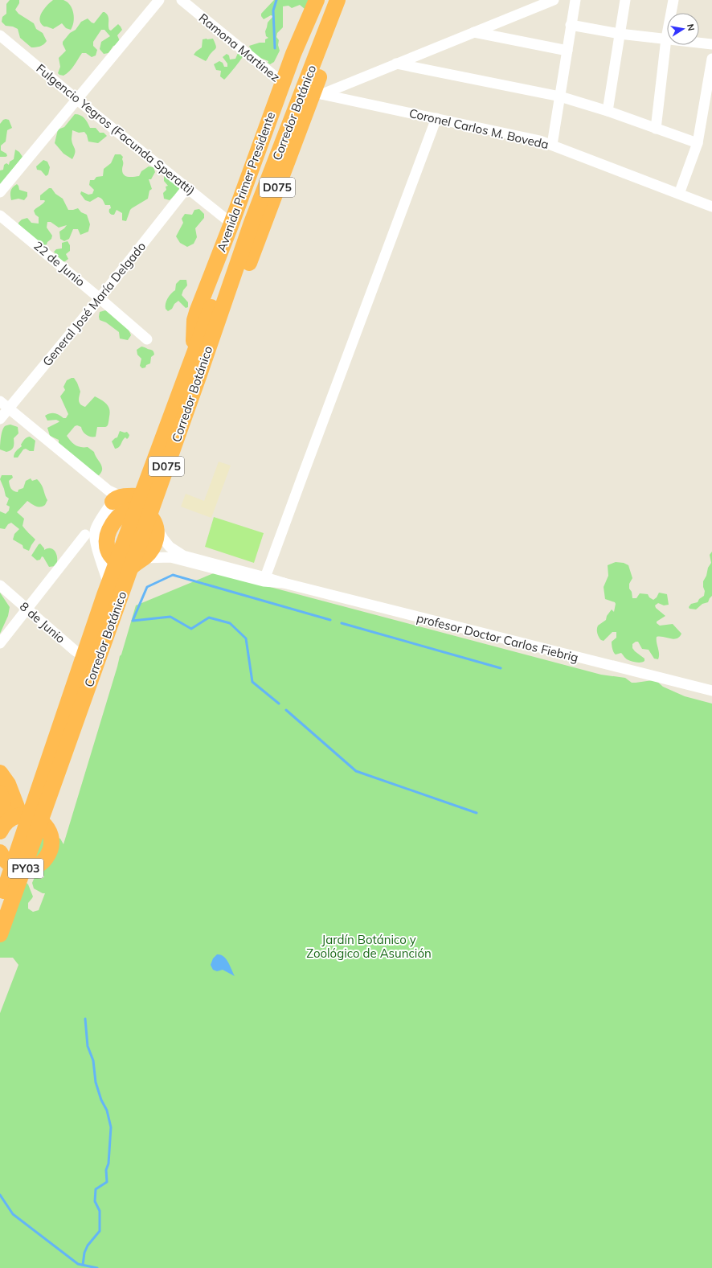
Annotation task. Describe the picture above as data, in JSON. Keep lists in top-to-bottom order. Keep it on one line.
{"streets":{"highway":["Corredor Botánico","Avenida Primer Presidente","D075","PY03"],"street":["Ramona Martinez","Coronel Carlos M. Boveda","Fulgencio Yegros (Facunda Speratti)","22 de Junio","General José María Delgado","8 de Junio","profesor Doctor Carlos Fiebrig"]},"crossings":[["Ramona Martinez","Avenida Primer Presidente"],["Corredor Botánico","PY03"],["Coronel Carlos M. Boveda","Avenida Primer Presidente"],["Fulgencio Yegros (Facunda Speratti)","Avenida Primer Presidente"],["Fulgencio Yegros (Facunda Speratti)","General José María Delgado"],["22 de Junio","General José María Delgado"]],"parks":["Jardín Botánico y Zoológico de Asunción"],"north":"right"}
